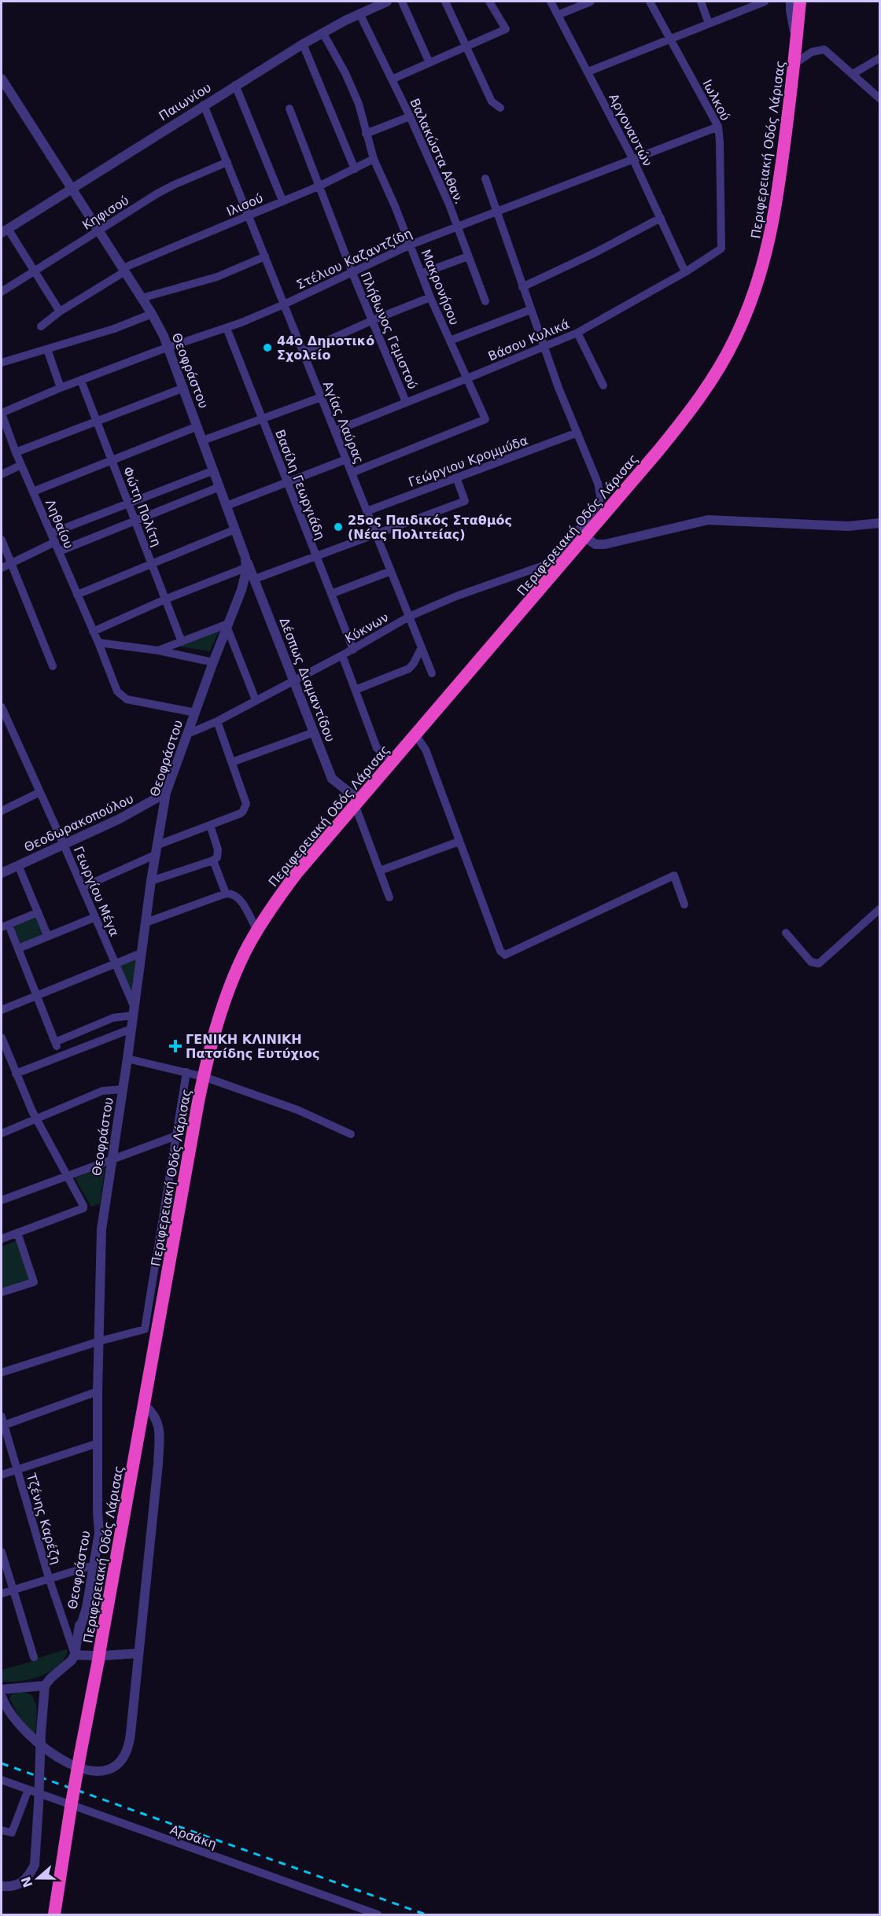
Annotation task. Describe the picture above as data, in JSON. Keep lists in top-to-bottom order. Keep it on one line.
{"streets":{"highway":["Περιφερειακή Οδός Λάρισας"],"street":["Ιωλκού","Παιωνίου","Αργοναυτών","Βαλακώστα Αθαν.","Ιλισού","Κηφισού","Στέλιου Καζαντζίδη","Μακρονήσου","Πλήθωνος Γεμιστού","Βάσου Κυλικά","Θεοφράστου","Αγίας Λαύρας","Γεώργιου Κρομμύδα","Βασίλη Γεωργιάδη","Φώτη Πολίτη","Ληθαίου","Κύκνων","Δέσπως Διαμαντίδου","Θεοδωρακοπούλου","Γεωργίου Μέγα","Τζένης Καρέζη","Αρσάκη"]},"crossings":[["Ιωλκού","Στέλιου Καζαντζίδη"],["Ιωλκού","Βάσου Κυλικά"],["Παιωνίου","Βαλακώστα Αθαν."],["Παιωνίου","Μακρονήσου"],["Παιωνίου","Θεοφράστου"],["Παιωνίου","Αγίας Λαύρας"],["Αργοναυτών","Στέλιου Καζαντζίδη"],["Αργοναυτών","Βάσου Κυλικά"],["Περιφερειακή Οδός Λάρισας","Κύκνων"],["Περιφερειακή Οδός Λάρισας","Δέσπως Διαμαντίδου"],["Βαλακώστα Αθαν.","Στέλιου Καζαντζίδη"],["Ιλισού","Μακρονήσου"],["Ιλισού","Πλήθωνος Γεμιστού"],["Ιλισού","Θεοφράστου"],["Ιλισού","Αγίας Λαύρας"],["Κηφισού","Θεοφράστου"],["Κηφισού","Αγίας Λαύρας"],["Στέλιου Καζαντζίδη","Μακρονήσου"],["Στέλιου Καζαντζίδη","Πλήθωνος Γεμιστού"],["Στέλιου Καζαντζίδη","Θεοφράστου"],["Στέλιου Καζαντζίδη","Αγίας Λαύρας"],["Στέλιου Καζαντζίδη","Βασίλη Γεωργιάδη"],["Στέλιου Καζαντζίδη","Φώτη Πολίτη"],["Στέλιου Καζαντζίδη","Ληθαίου"],["Μακρονήσου","Βάσου Κυλικά"],["Μακρονήσου","Αγίας Λαύρας"],["Πλήθωνος Γεμιστού","Βάσου Κυλικά"],["Βάσου Κυλικά","Αγίας Λαύρας"],["Θεοφράστου","Ληθαίου"],["Θεοφράστου","Κύκνων"],["Θεοφράστου","Δέσπως Διαμαντίδου"],["Θεοφράστου","Θεοδωρακοπούλου"],["Θεοφράστου","Γεωργίου Μέγα"],["Θεοφράστου","Τζένης Καρέζη"],["Αγίας Λαύρας","Γεώργιου Κρομμύδα"],["Αγίας Λαύρας","Κύκνων"],["Βασίλη Γεωργιάδη","Κύκνων"],["Κύκνων","Δέσπως Διαμαντίδου"],["Θεοδωρακοπούλου","Γεωργίου Μέγα"]],"places":{"other":["44ο Δημοτικό Σχολείο","25ος Παιδικός Σταθμός (Νέας Πολιτείας)"],"health":["ΓΕΝΙΚΗ ΚΛΙΝΙΚΗ Πατσίδης Ευτύχιος"]},"north":"left"}
